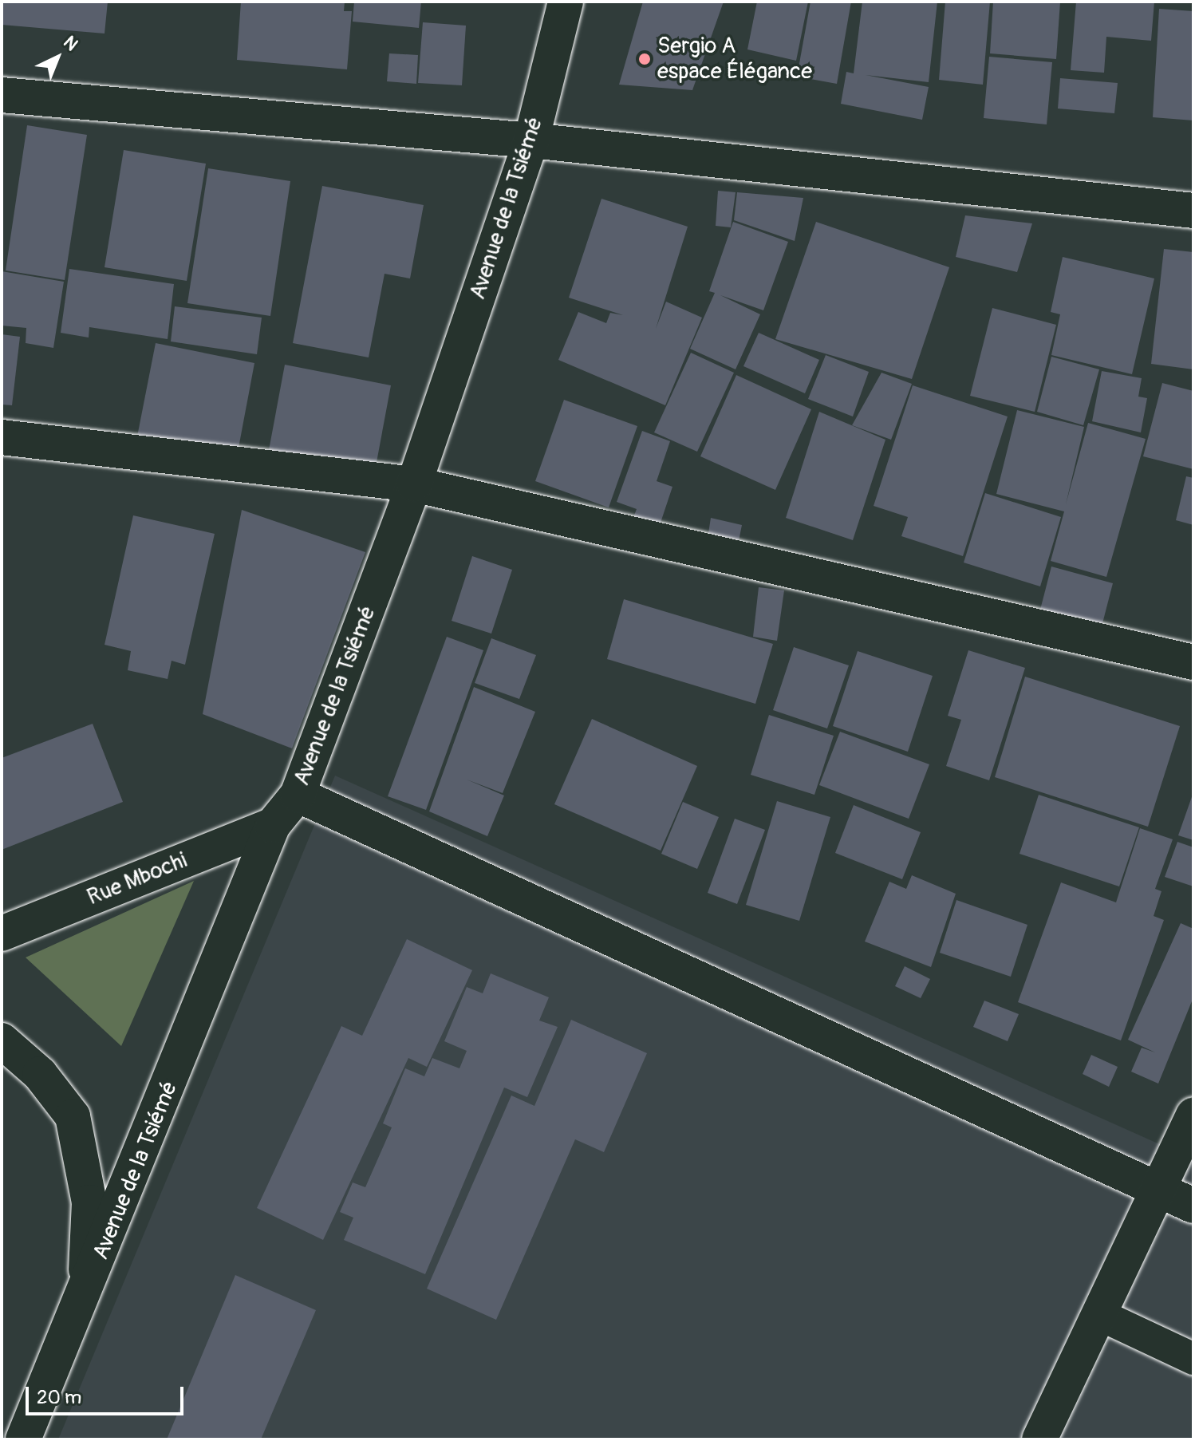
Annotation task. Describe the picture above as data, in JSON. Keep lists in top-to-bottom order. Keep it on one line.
{"streets":{"street":["Avenue de la Tsiémé","Rue Mbochi"]},"crossings":[["Avenue de la Tsiémé","Rue Mbochi"]],"places":["Sergio A espace Élégance"],"scale_bar":"20 m","north":"top right"}
